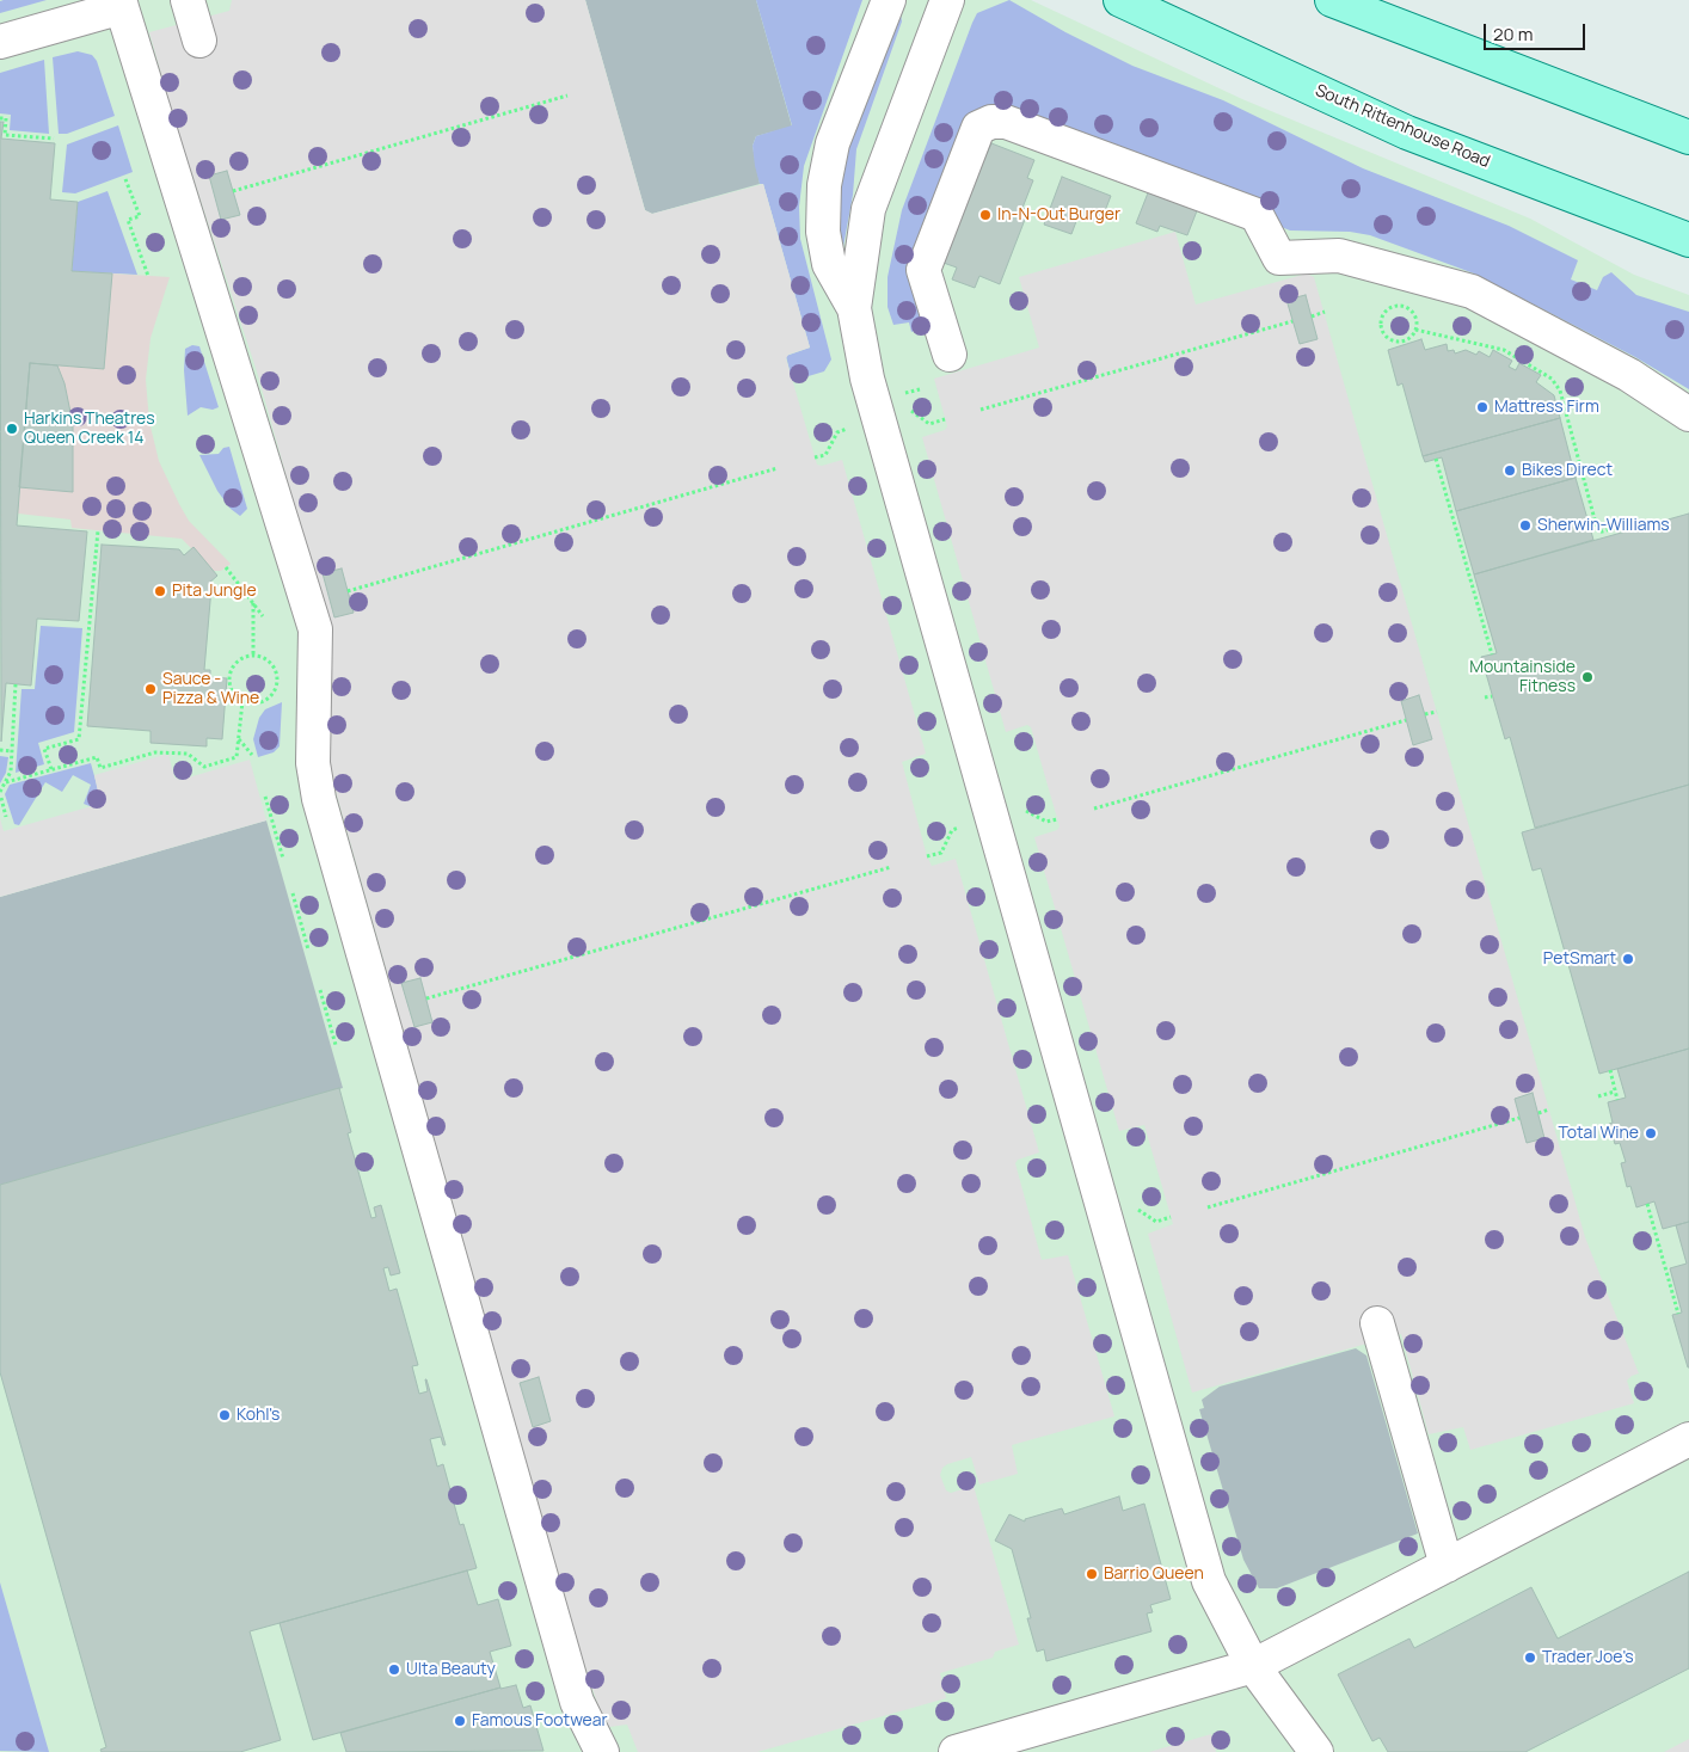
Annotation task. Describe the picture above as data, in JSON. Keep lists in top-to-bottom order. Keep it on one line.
{"streets":{"main road":["South Rittenhouse Road"]},"places":["In-N-Out Burger","Mattress Firm","Harkins Theatres Queen Creek 14","Bikes Direct","Sherwin-Williams","Pita Jungle","Mountainside Fitness","Sauce - Pizza & Wine","PetSmart","Total Wine","Kohl's","Barrio Queen","Trader Joe's","Ulta Beauty","Famous Footwear"],"scale_bar":"20 m"}
